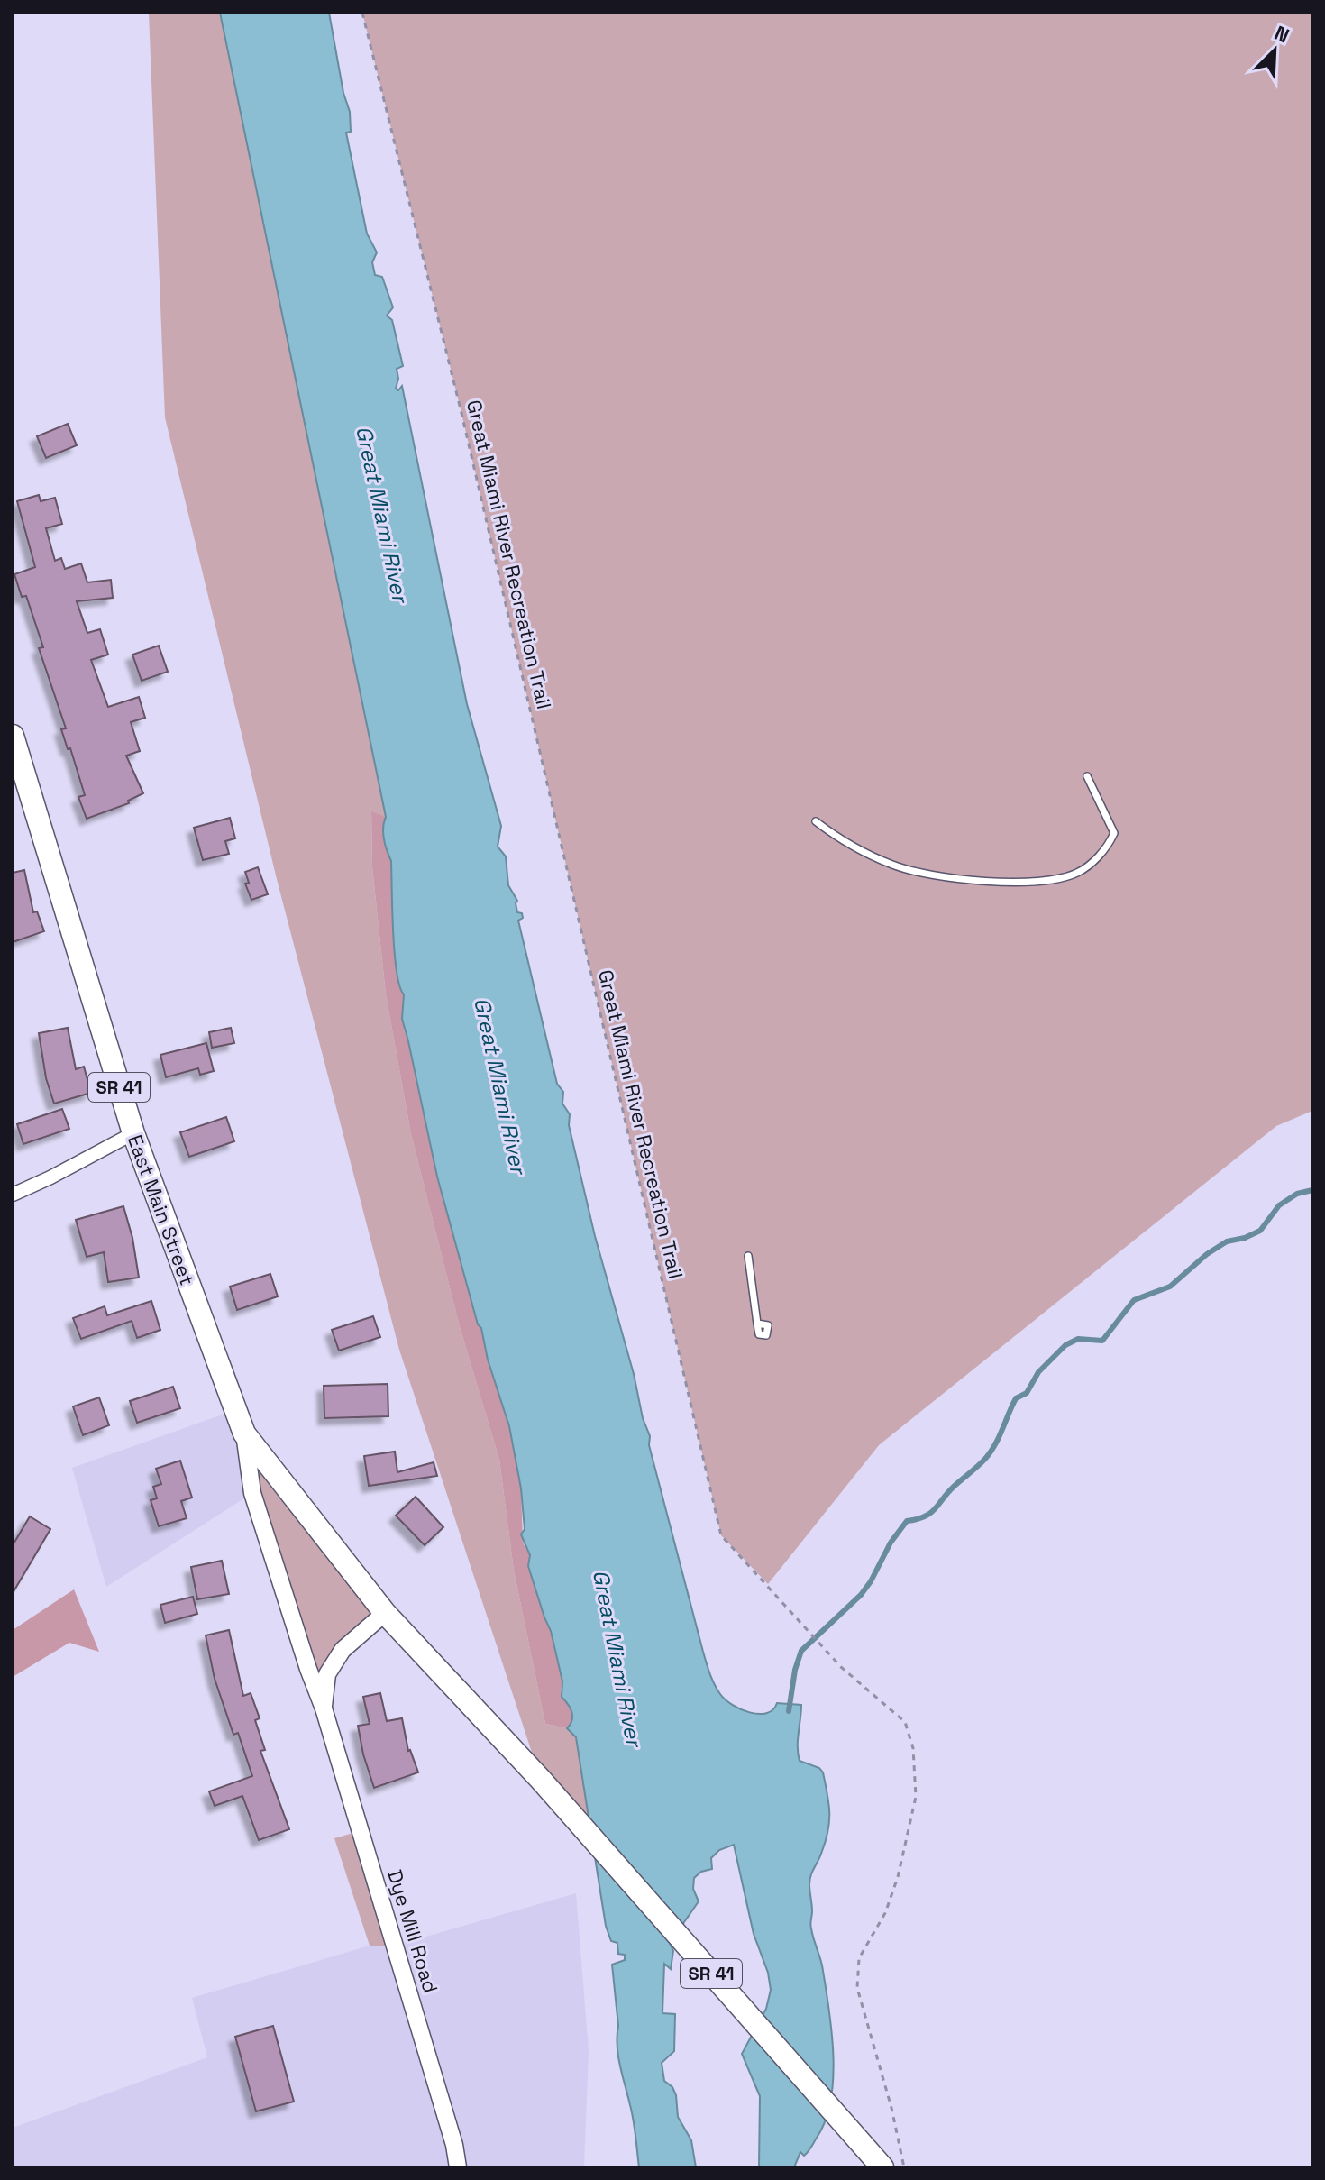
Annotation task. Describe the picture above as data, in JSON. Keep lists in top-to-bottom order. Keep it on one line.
{"streets":{"main road":["SR 41","East Main Street"],"street":["Dye Mill Road"],"path":["Great Miami River Recreation Trail"]},"crossings":[["SR 41","East Main Street"],["SR 41","Dye Mill Road"],["East Main Street","Dye Mill Road"]],"water":["Great Miami River"],"north":"top right"}
